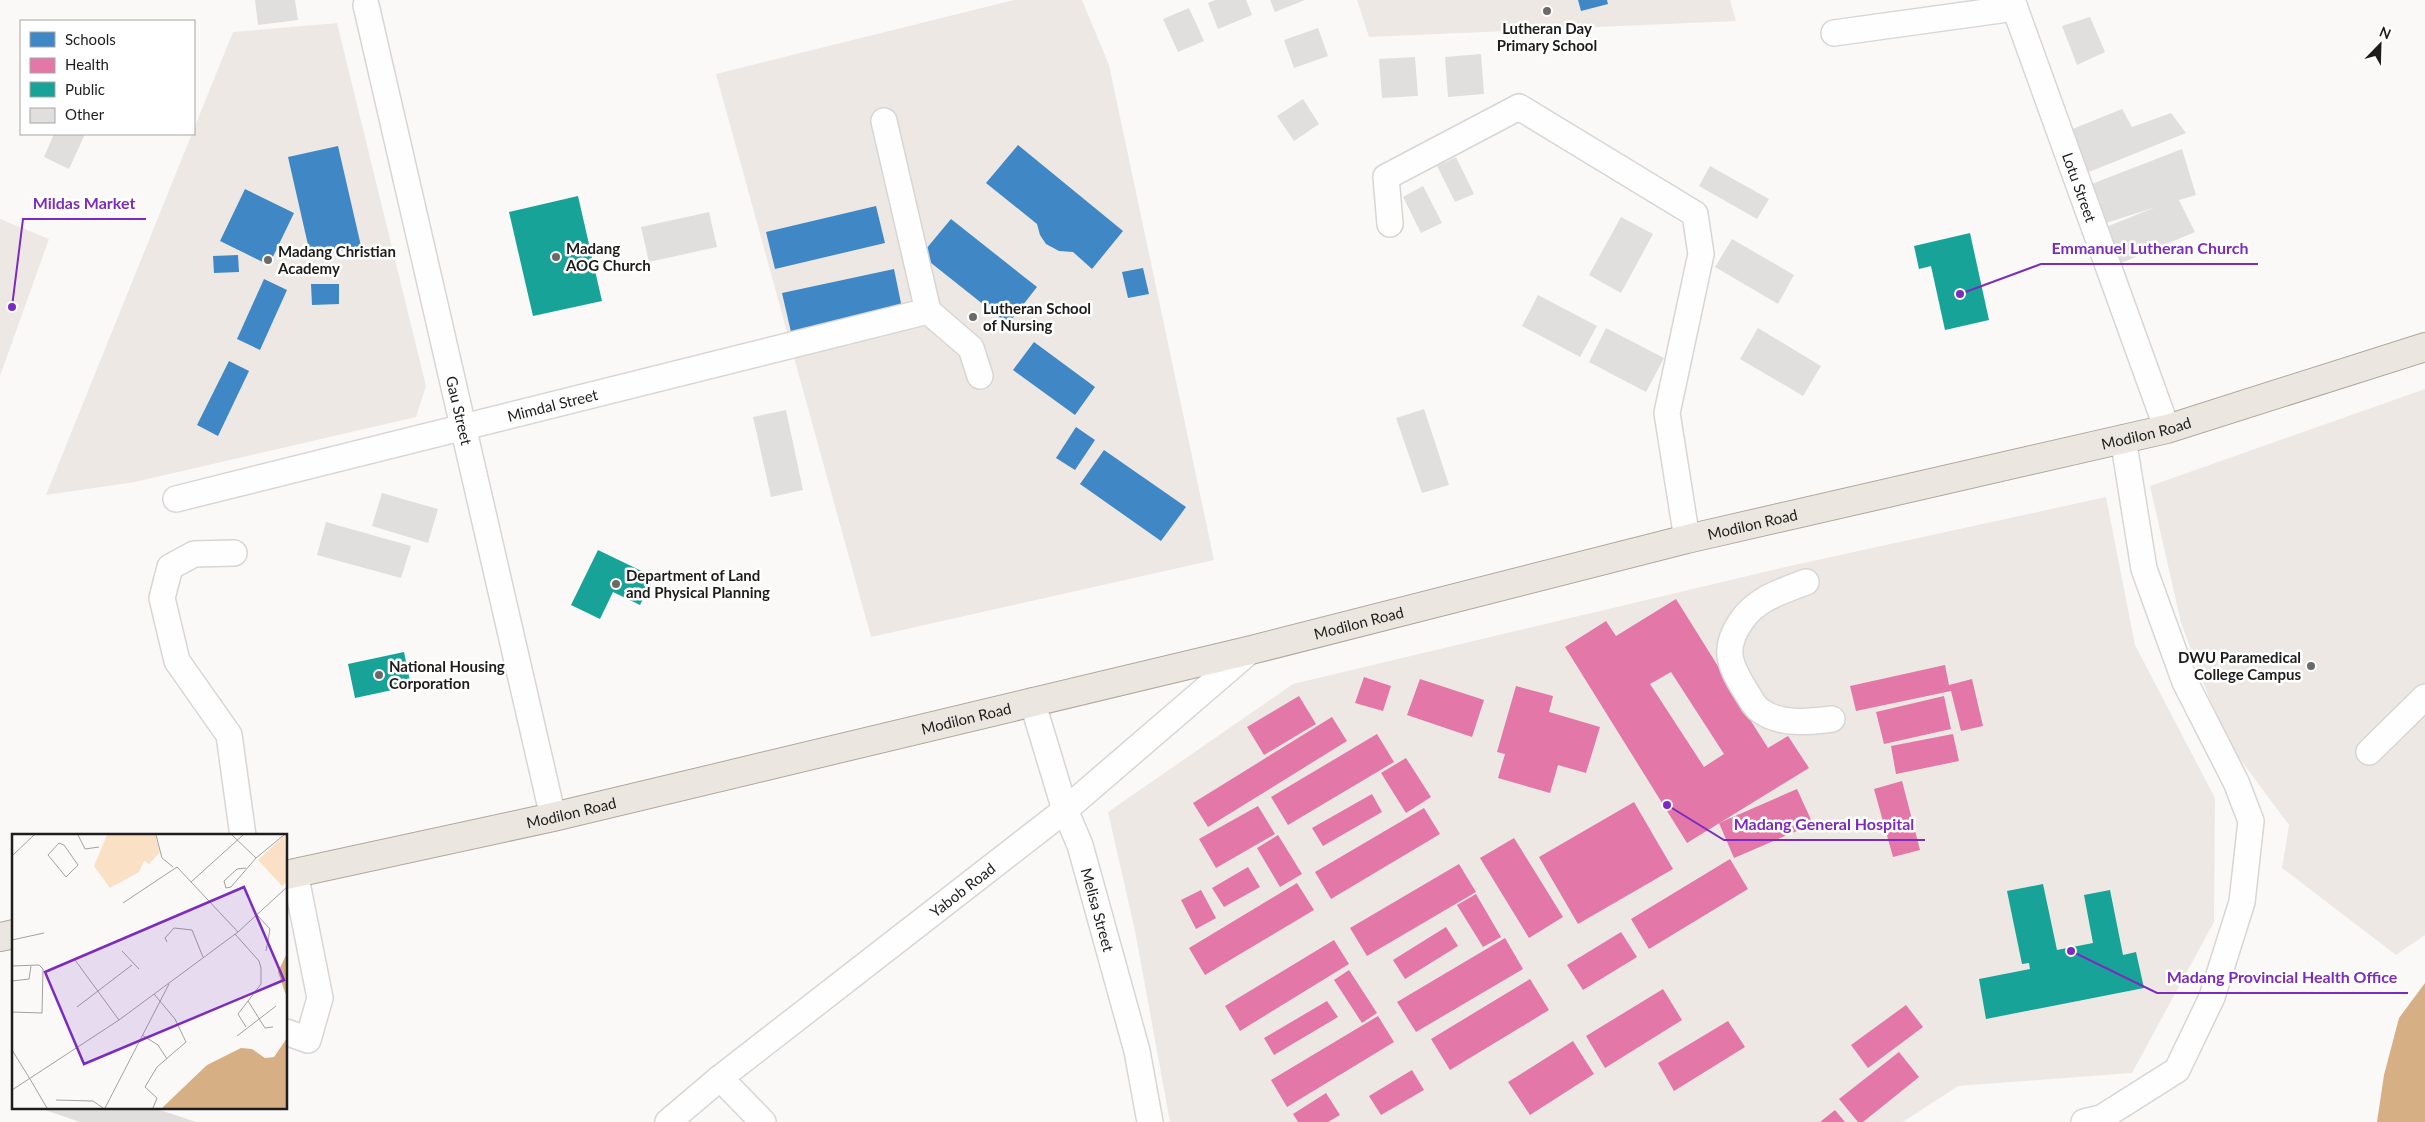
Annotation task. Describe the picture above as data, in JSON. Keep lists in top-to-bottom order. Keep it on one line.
{"streets":{"main road":["Modilon Road"],"street":["Lotu Street","Mimdal Street","Gau Street","Yabob Road","Melisa Street"]},"crossings":[["Lotu Street","Modilon Road"],["Mimdal Street","Gau Street"],["Gau Street","Modilon Road"],["Modilon Road","Yabob Road"],["Modilon Road","Melisa Street"],["Yabob Road","Melisa Street"]],"places":["Lutheran Day Primary School","Madang AOG Church","Madang Christian Academy","Emmanuel Lutheran Church","Mildas Market","Lutheran School of Nursing","Department of Land and Physical Planning","DWU Paramedical College Campus","National Housing Corporation","Madang General Hospital","Madang Provincial Health Office"],"legend":["Schools","Health","Public","Other"],"north":"top right"}
